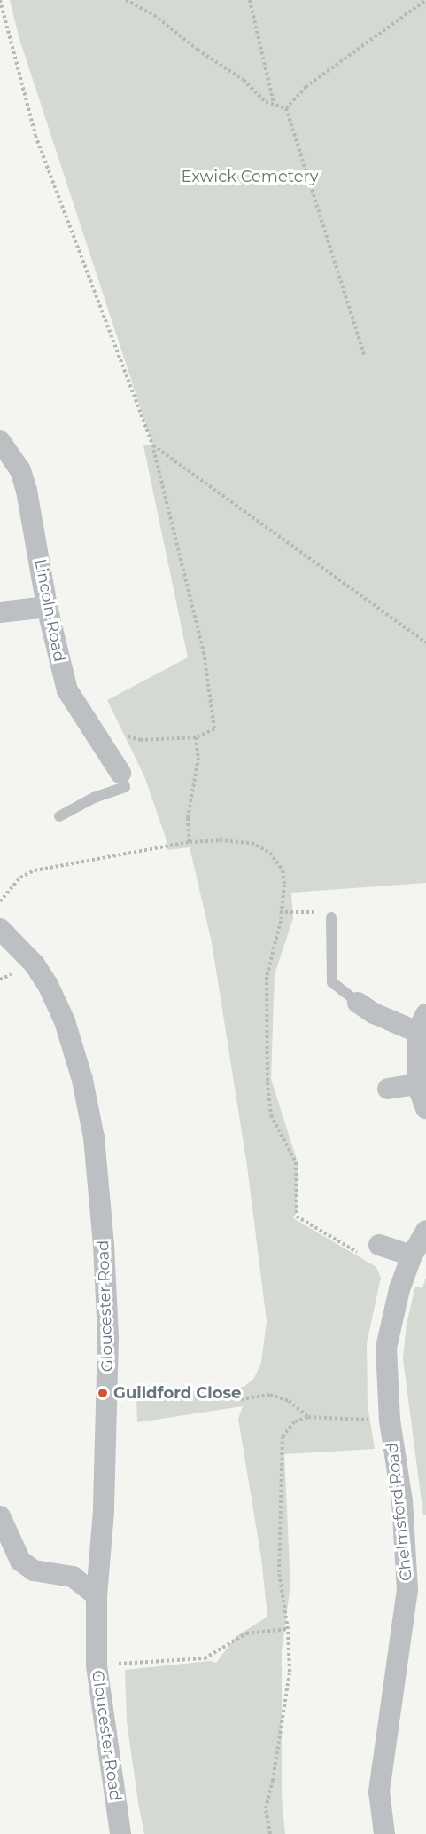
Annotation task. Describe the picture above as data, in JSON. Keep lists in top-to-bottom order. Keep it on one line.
{"streets":{"street":["Lincoln Road","Gloucester Road","Chelmsford Road"]},"parks":["Exwick Cemetery"],"places":["Guildford Close"]}
